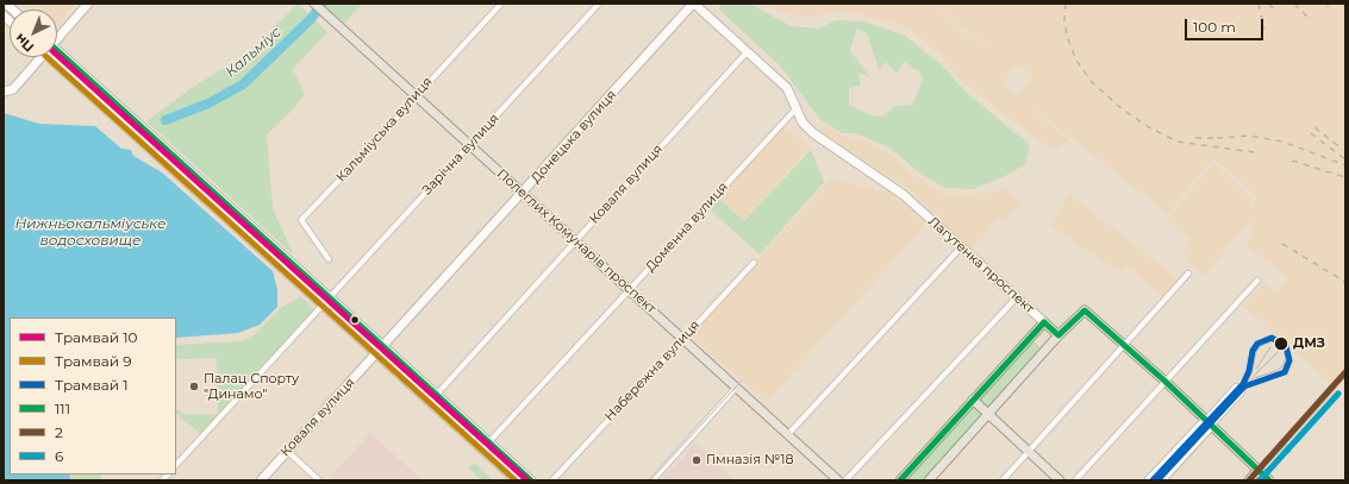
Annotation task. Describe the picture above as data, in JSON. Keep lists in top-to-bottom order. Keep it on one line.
{"streets":{"main road":["Полеглих Комунарів проспект","Лагутенка проспект"],"street":["Кальміуська вулиця","Донецька вулиця","Зарічна вулиця","Коваля вулиця","Доменна вулиця","Набережна вулиця"]},"crossings":[["Кальміуська вулиця","Полеглих Комунарів проспект"],["Донецька вулиця","Коваля вулиця"],["Донецька вулиця","Полеглих Комунарів проспект"],["Донецька вулиця","Лагутенка проспект"],["Зарічна вулиця","Полеглих Комунарів проспект"],["Коваля вулиця","Полеглих Комунарів проспект"],["Коваля вулиця","Лагутенка проспект"],["Доменна вулиця","Полеглих Комунарів проспект"],["Доменна вулиця","Лагутенка проспект"],["Полеглих Комунарів проспект","Набережна вулиця"]],"water":["Кальміус","Нижньокальміуське водосховище"],"places":["ДМЗ","Палац Спорту \"Динамо\"","Гімназія №18"],"lines":["transit line 111","tram line 10","tram line 9","tram line 1","transit line 2","transit line 6"],"legend":["Трамвай 10","Трамвай 9","Трамвай 1","111","2","6"],"scale_bar":"100 m","north":"bottom left"}
